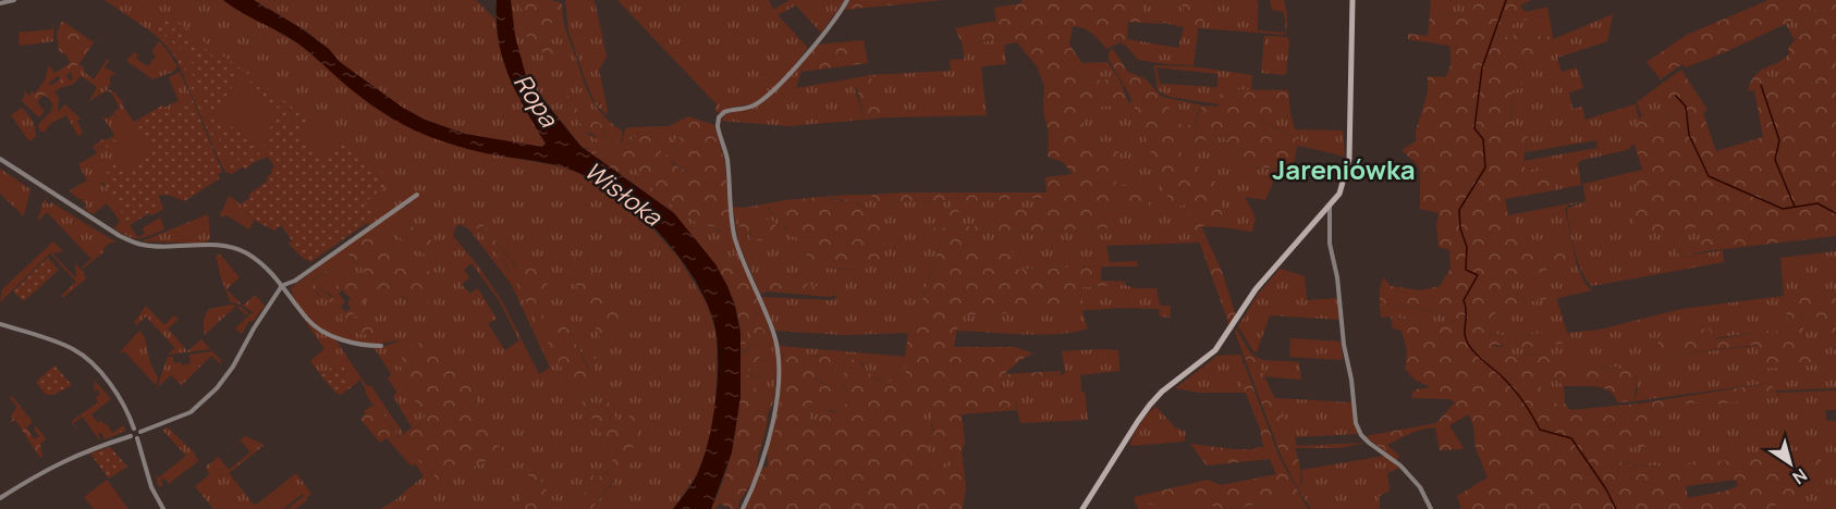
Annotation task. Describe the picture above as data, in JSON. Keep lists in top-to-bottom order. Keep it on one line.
{"districts":["Jareniówka"],"water":["Ropa","Wisłoka"],"north":"bottom right"}
